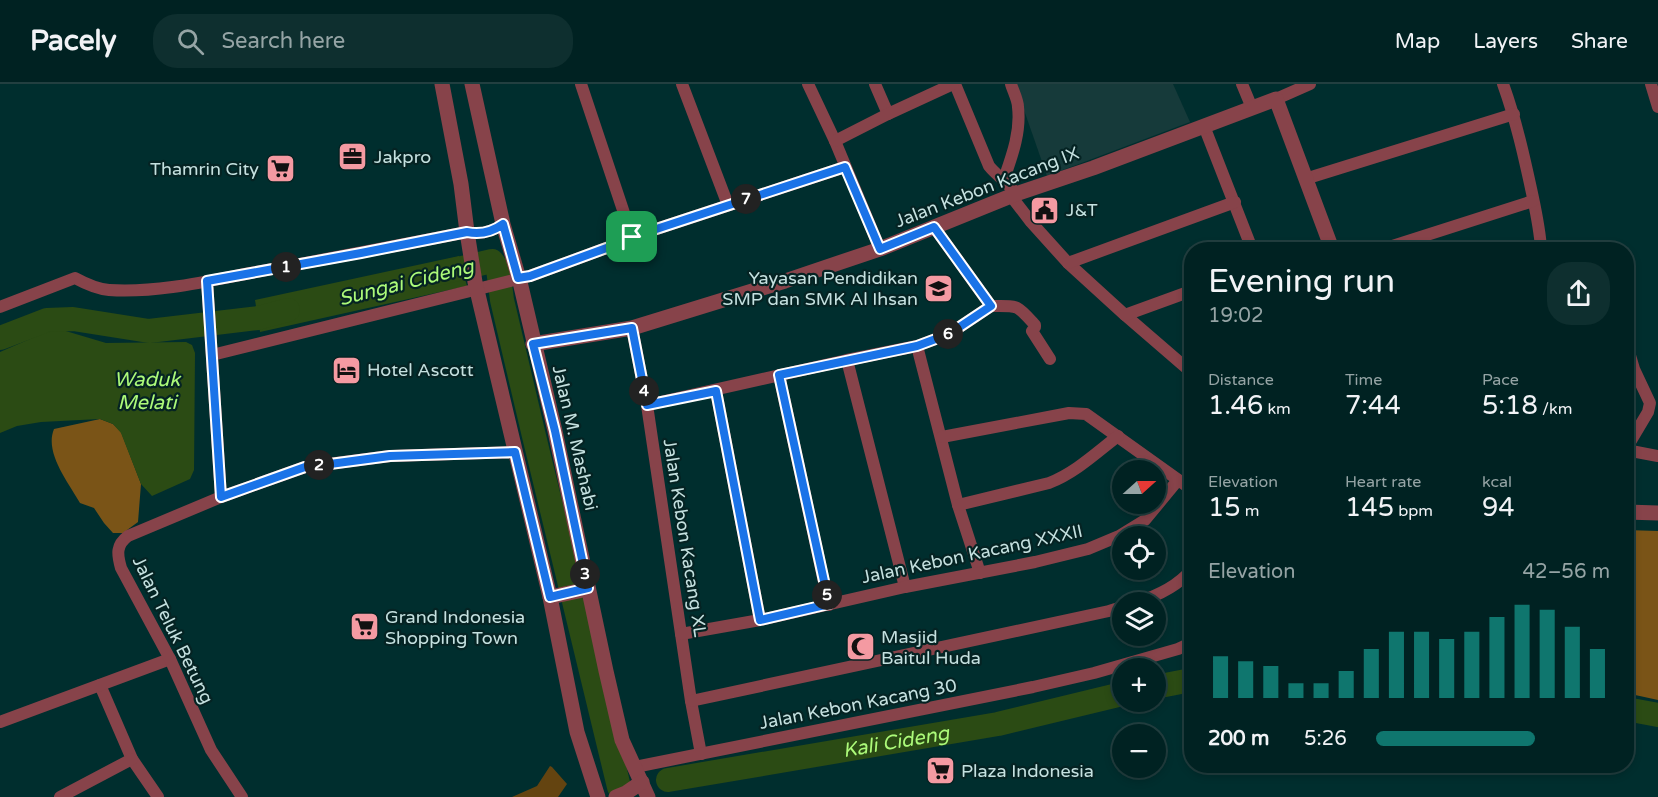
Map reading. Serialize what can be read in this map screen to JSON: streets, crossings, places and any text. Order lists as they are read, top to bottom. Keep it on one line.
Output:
{"streets":{"street":["Jalan Kebon Kacang IX","Jalan M. Mashabi","Jalan Kebon Kacang XL","Jalan Kebon Kacang XXXII","Jalan Teluk Betung","Jalan Kebon Kacang 30"]},"crossings":[["Jalan Kebon Kacang IX","Jalan M. Mashabi"],["Jalan Kebon Kacang IX","Jalan Kebon Kacang XL"],["Jalan M. Mashabi","Jalan Kebon Kacang 30"],["Jalan Kebon Kacang XL","Jalan Kebon Kacang XXXII"],["Jalan Kebon Kacang XL","Jalan Kebon Kacang 30"]],"water":["Sungai Cideng","Waduk Melati","Kali Cideng"],"places":{"office":["Jakpro"],"supermarket":["Thamrin City","Grand Indonesia Shopping Town","Plaza Indonesia"],"public building":["J&T"],"school or university":["Yayasan Pendidikan SMP dan SMK Al Ihsan"],"hotel":["Hotel Ascott"],"mosque":["Masjid Baitul Huda"]},"north":"right","page":{"header":"Pacely","search":"Search here","nav":["Map","Layers","Share"],"pins":["7","1","6","4","2","3","5"],"heading":["Evening run","19:02"],"stats":[["Distance","1.46 km"],["Time","7:44"],["Pace","5:18 /km"],["Elevation","15 m"],["Heart rate","145 bpm"],["kcal","94"]],"map_buttons":["+","−"],"chart":["Elevation","42–56 m"],"list":[{"name":"200 m","note":"5:26"}]}}
